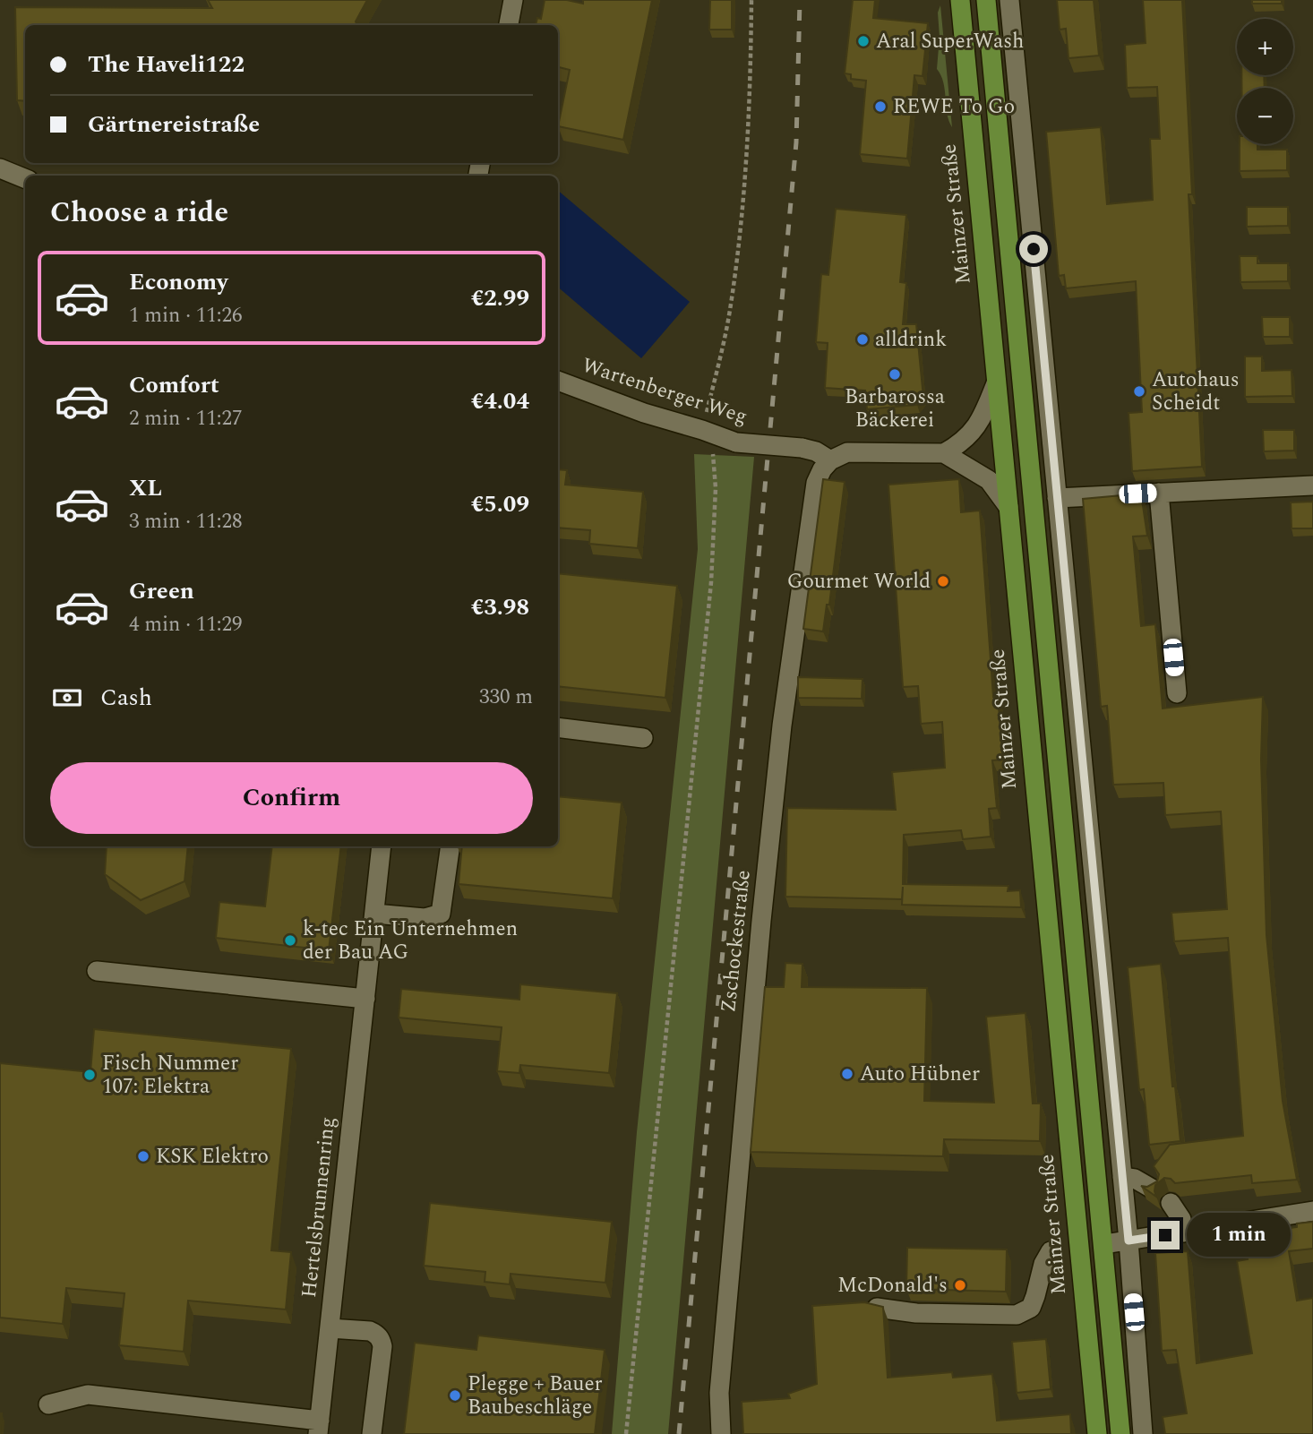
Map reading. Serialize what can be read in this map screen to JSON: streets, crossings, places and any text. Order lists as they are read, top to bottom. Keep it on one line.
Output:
{"streets":{"main road":["Mainzer Straße"],"street":["Wartenberger Weg","Zschockestraße","Hertelsbrunnenring"]},"crossings":[["Wartenberger Weg","Zschockestraße"]],"places":["Aral SuperWash","REWE To Go","alldrink","Barbarossa Bäckerei","Autohaus Scheidt","Gourmet World","k-tec Ein Unternehmen der Bau AG","Auto Hübner","Fisch Nummer 107: Elektra","KSK Elektro","McDonald's","Plegge + Bauer Baubeschläge"],"page":{"map_buttons":["+","−"],"banner":["The Haveli122","Gärtnereistraße"],"heading":"Choose a ride","list":[{"name":"Economy","note":"1 min · 11:26","value":"€2.99"},{"name":"Comfort","note":"2 min · 11:27","value":"€4.04"},{"name":"XL","note":"3 min · 11:28","value":"€5.09"},{"name":"Green","note":"4 min · 11:29","value":"€3.98"}],"pay":["Cash","330 m"],"buttons":"Confirm","bubble":"1 min"}}
